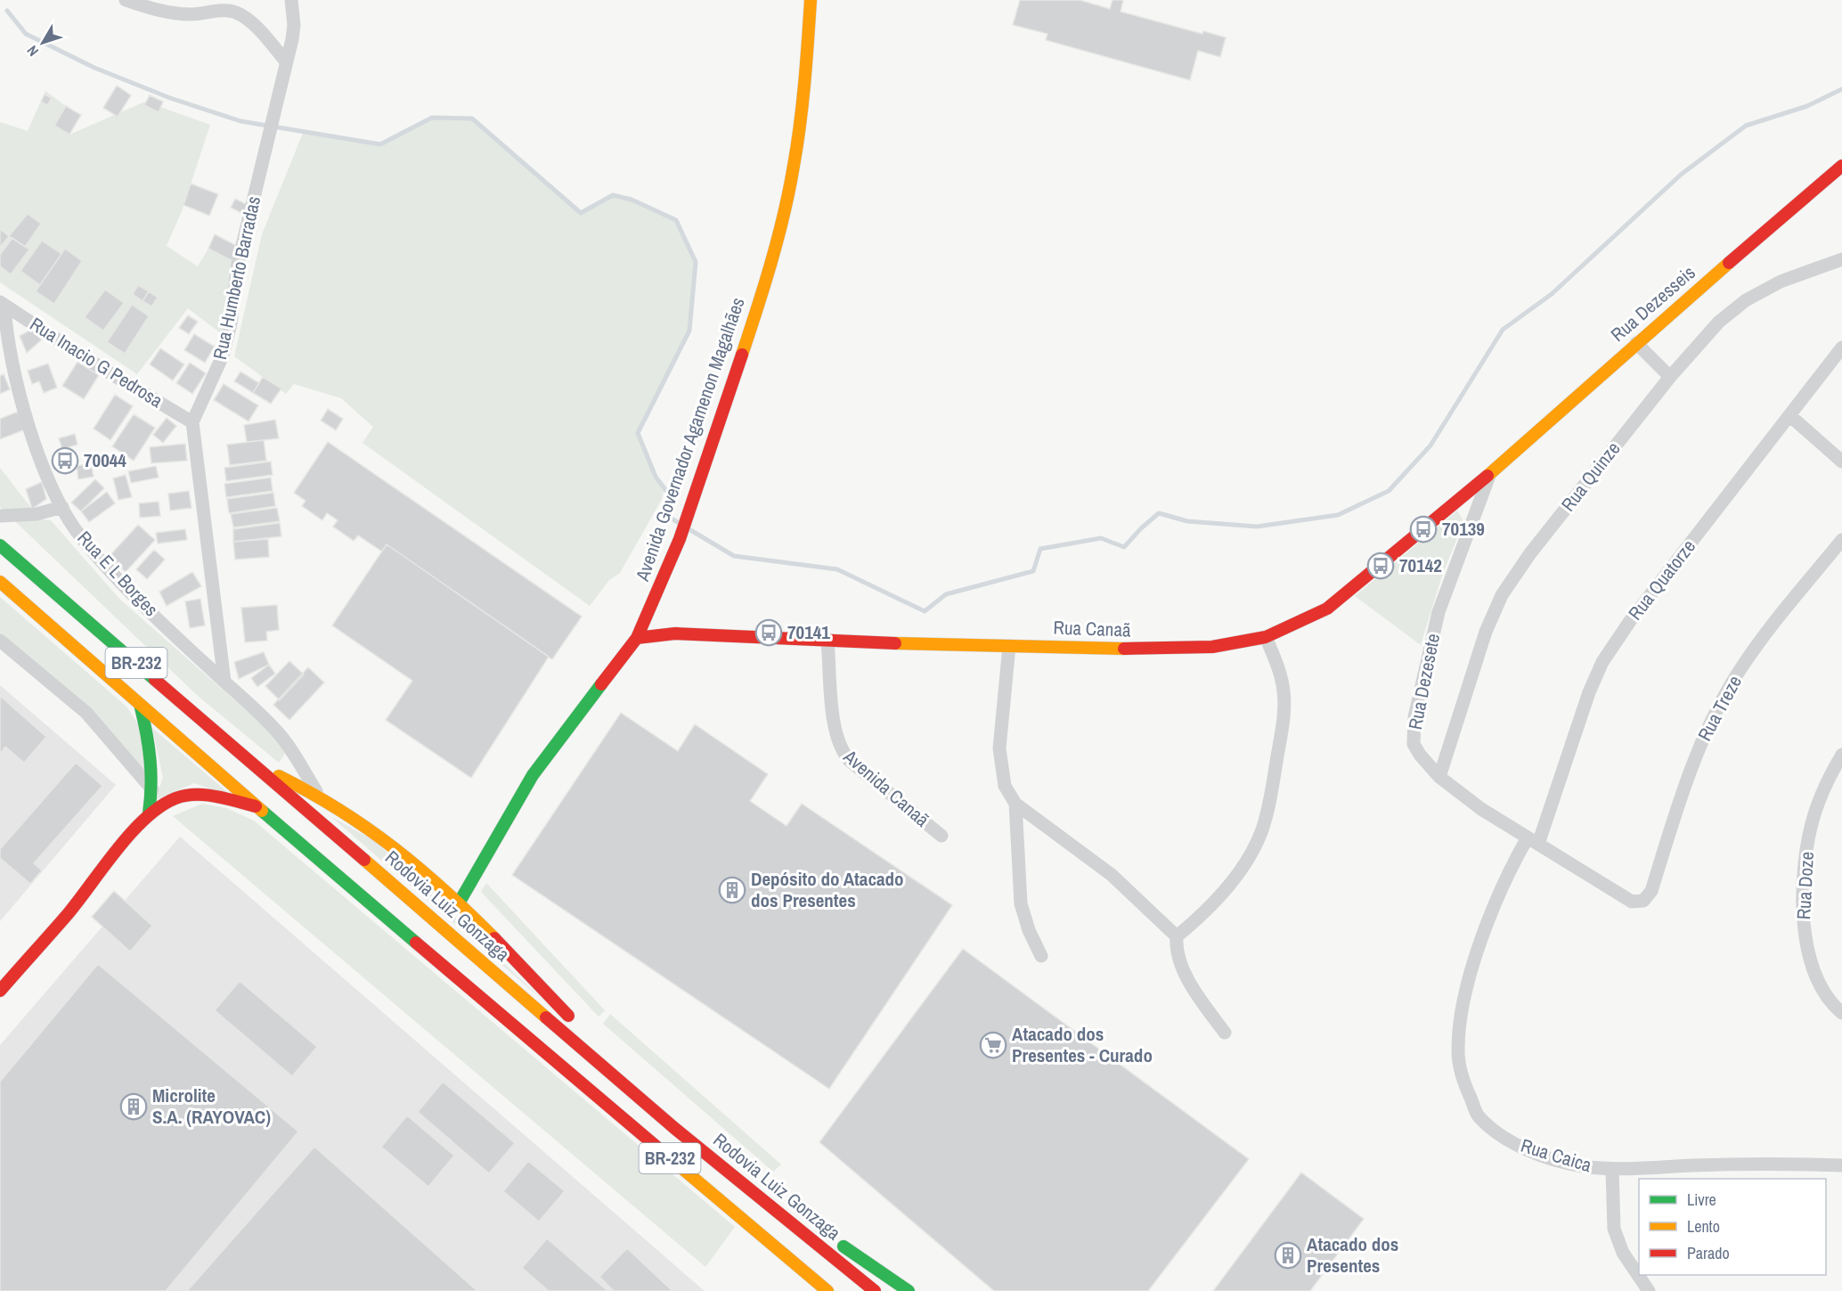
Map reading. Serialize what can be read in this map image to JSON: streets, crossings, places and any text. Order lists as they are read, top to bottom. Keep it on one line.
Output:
{"streets":{"main road":["Rua Dezesseis","Avenida Governador Agamenon Magalhães","Rua Canaã","BR-232","Rodovia Luiz Gonzaga"],"street":["Rua Humberto Barradas","Rua Inacio G Pedrosa","Rua Quinze","Rua E L Borges","Rua Quatorze","Rua Dezesete","Rua Treze","Avenida Canaã","Rua Doze","Rua Caica"]},"crossings":[["Rua Humberto Barradas","Rua Inacio G Pedrosa"],["Rua Dezesseis","Rua Canaã"],["Rua Dezesseis","Rua Dezesete"],["Rua Inacio G Pedrosa","Rua E L Borges"],["Avenida Governador Agamenon Magalhães","Rua Canaã"],["Rua Quinze","Rua Dezesete"],["Rua Quatorze","Rua Dezesete"],["Rua Quatorze","Rua Caica"],["Rua Canaã","Rua Dezesete"],["Rua Canaã","Avenida Canaã"],["Rua Dezesete","Rua Treze"],["Rua Dezesete","Rua Caica"]],"places":{"bus stop":["70044","70139","70142","70141"],"building":["Depósito do Atacado dos Presentes","Microlite S.A. (RAYOVAC)","Atacado dos Presentes"],"supermarket":["Atacado dos Presentes - Curado"]},"legend":["Livre","Lento","Parado"],"north":"bottom left"}
